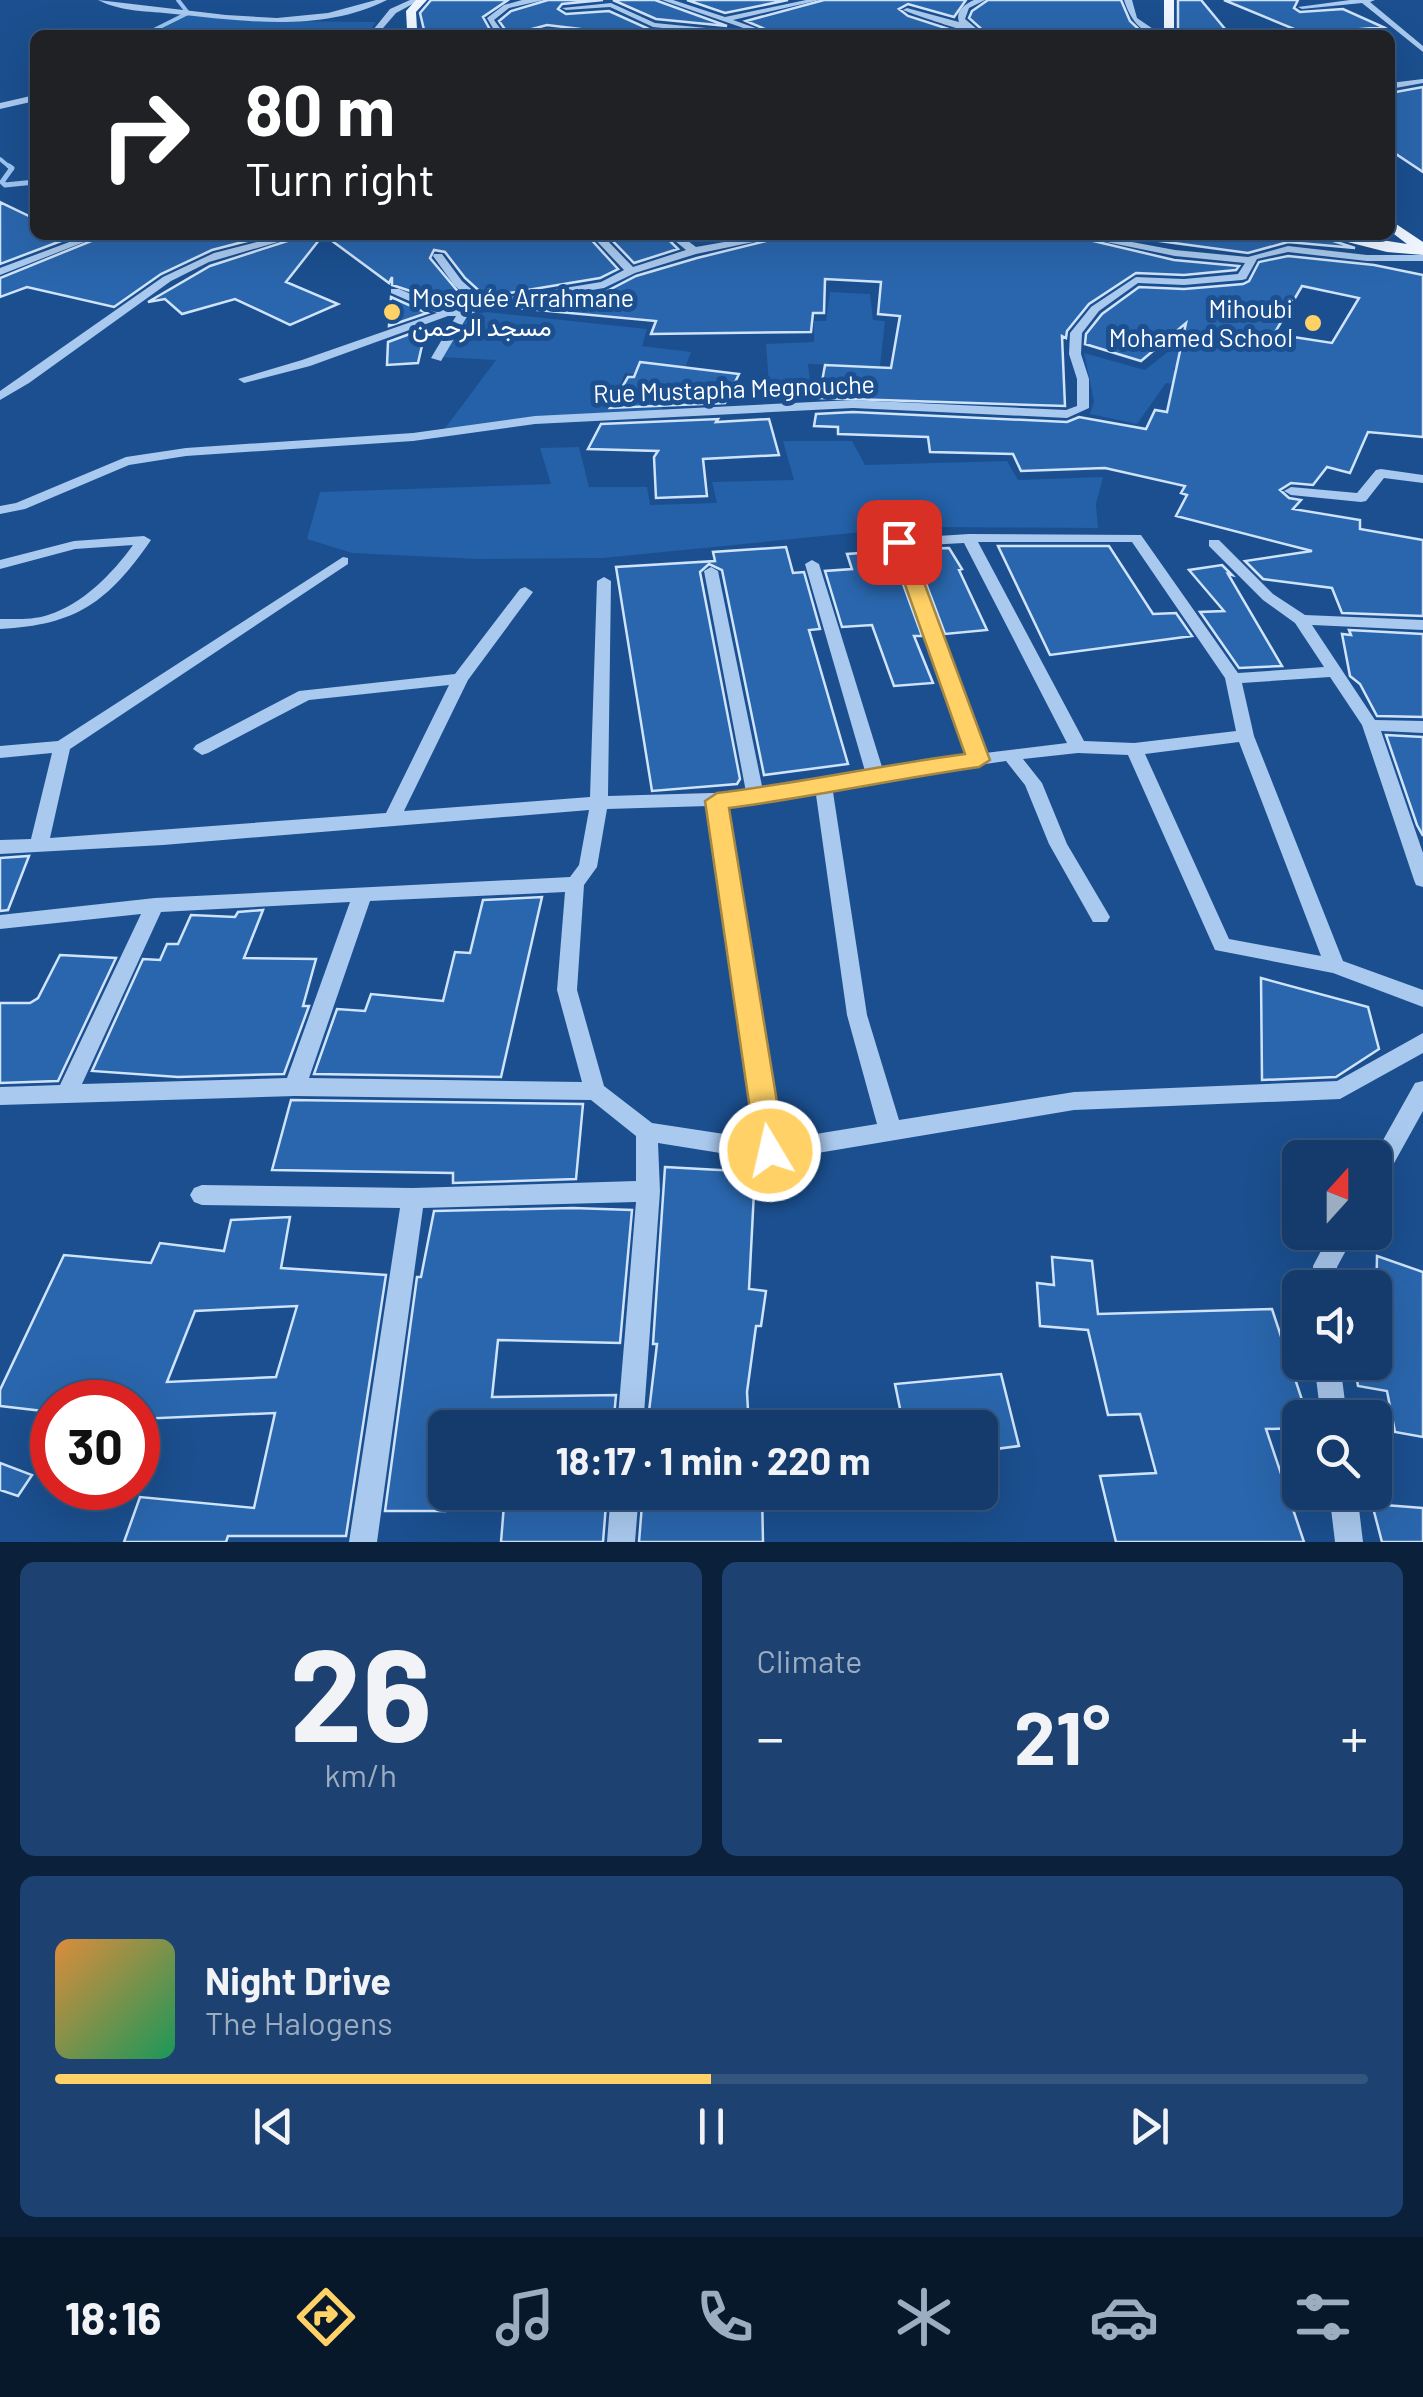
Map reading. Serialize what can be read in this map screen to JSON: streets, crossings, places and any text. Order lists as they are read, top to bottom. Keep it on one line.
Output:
{"streets":{"street":["Rue Mustapha Megnouche"]},"places":["Mosquée Arrahmane مسجد الرحمن","Mihoubi Mohamed School"],"north":"top","page":{"turn":["80 m","Turn right"],"limit":"30","trip":"18:17 · 1 min · 220 m","tile":[["26","km/h"],"Climate"],"heat":["−","21°","+"],"song":["Night Drive","The Halogens"],"tabs":"18:16"}}
